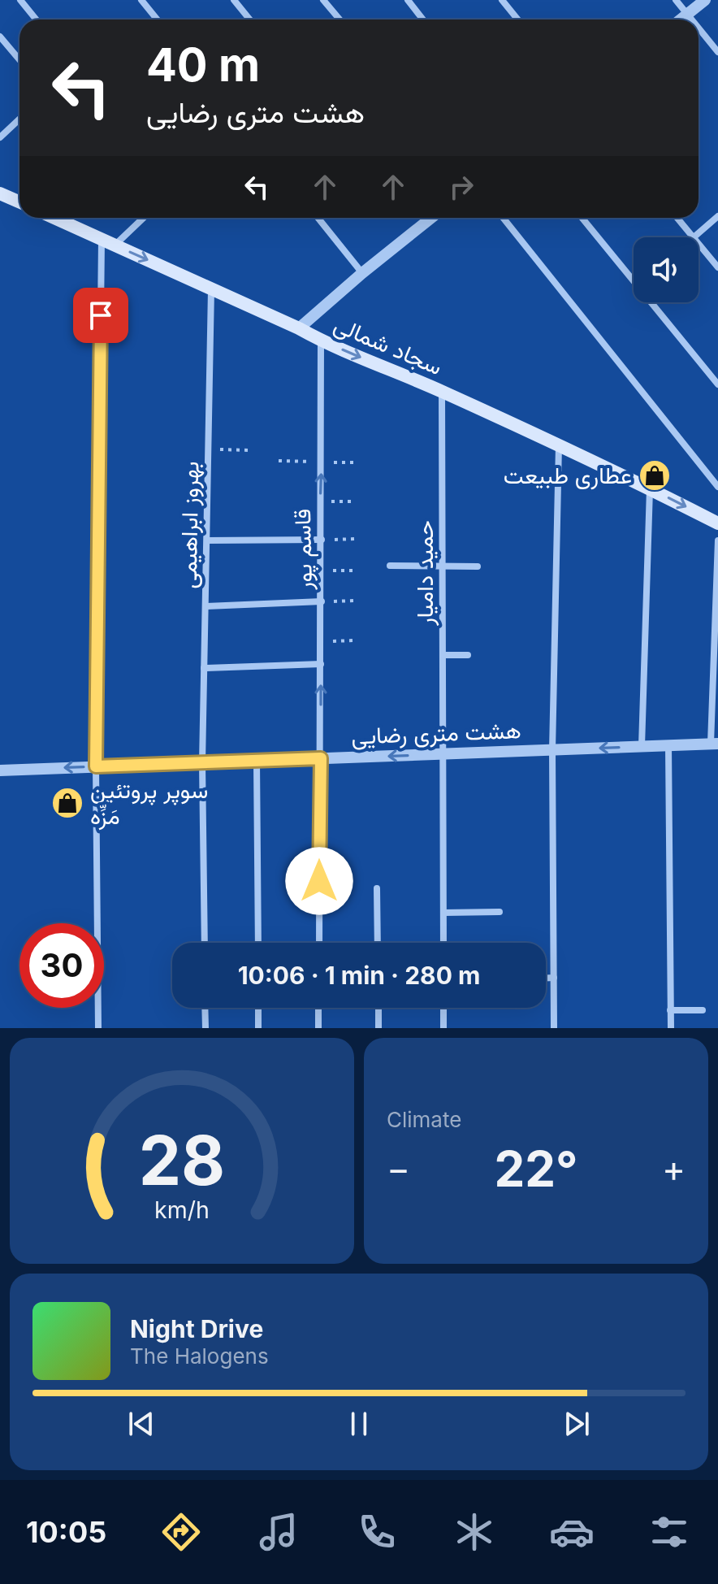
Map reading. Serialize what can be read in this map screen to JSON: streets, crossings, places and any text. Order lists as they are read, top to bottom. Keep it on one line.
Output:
{"streets":{"main road":["سجاد شمالی"],"street":["بهروز ابراهیمی","قاسم پور","حمید دامیار","هشت متری رضایی"]},"crossings":[["سجاد شمالی","بهروز ابراهیمی"],["سجاد شمالی","قاسم پور"],["سجاد شمالی","حمید دامیار"],["بهروز ابراهیمی","هشت متری رضایی"],["قاسم پور","هشت متری رضایی"],["حمید دامیار","هشت متری رضایی"]],"one_way":["سجاد شمالی","هشت متری رضایی"],"places":{"shop":["عطاری طبیعت","سوپر پروتئین مَزِّه"]},"page":{"turn":["40 m","هشت متری رضایی"],"limit":"30","trip":"10:06 · 1 min · 280 m","tile":"Climate","heat":["−","22°","+"],"song":["Night Drive","The Halogens"],"tabs":"10:05","gauge":["28","km/h"]}}
